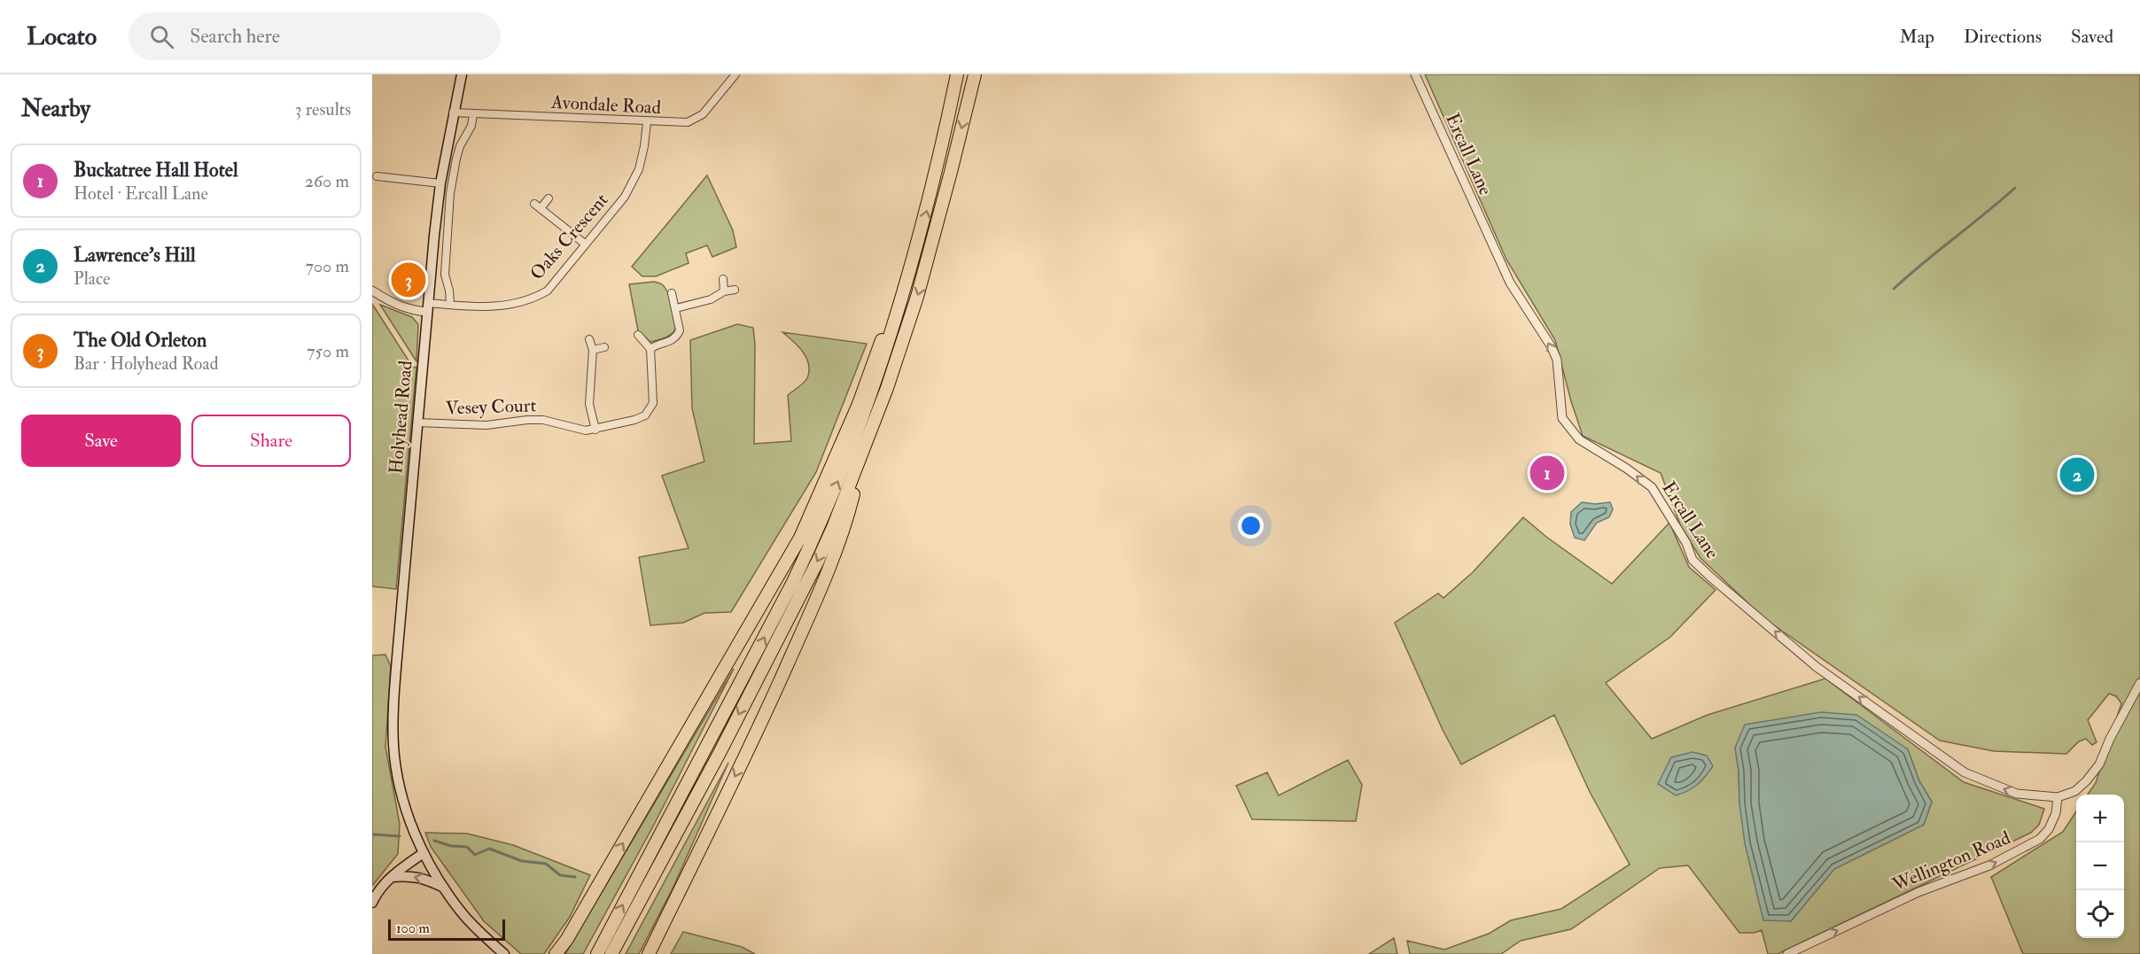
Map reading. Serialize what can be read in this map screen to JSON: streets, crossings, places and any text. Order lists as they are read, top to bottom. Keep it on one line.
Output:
{"streets":{"main road":["Holyhead Road"],"street":["Avondale Road","Ercall Lane","Oaks Crescent","Vesey Court","Wellington Road"]},"crossings":[["Avondale Road","Oaks Crescent"],["Avondale Road","Holyhead Road"],["Ercall Lane","Wellington Road"],["Oaks Crescent","Holyhead Road"],["Vesey Court","Holyhead Road"]],"one_way":["Ercall Lane","Wellington Road"],"scale_bar":"100 m","page":{"header":"Locato","search":"Search here","nav":["Map","Directions","Saved"],"heading":["Nearby","3 results"],"list":[{"mark":"1","name":"Buckatree Hall Hotel","note":"Hotel · Ercall Lane","value":"260 m"},{"mark":"2","name":"Lawrence's Hill","note":"Place","value":"700 m"},{"mark":"3","name":"The Old Orleton","note":"Bar · Holyhead Road","value":"750 m"}],"pins":["3","1","2"],"buttons":["Save","Share"],"map_buttons":["+","−"],"scale":"100 m"}}
